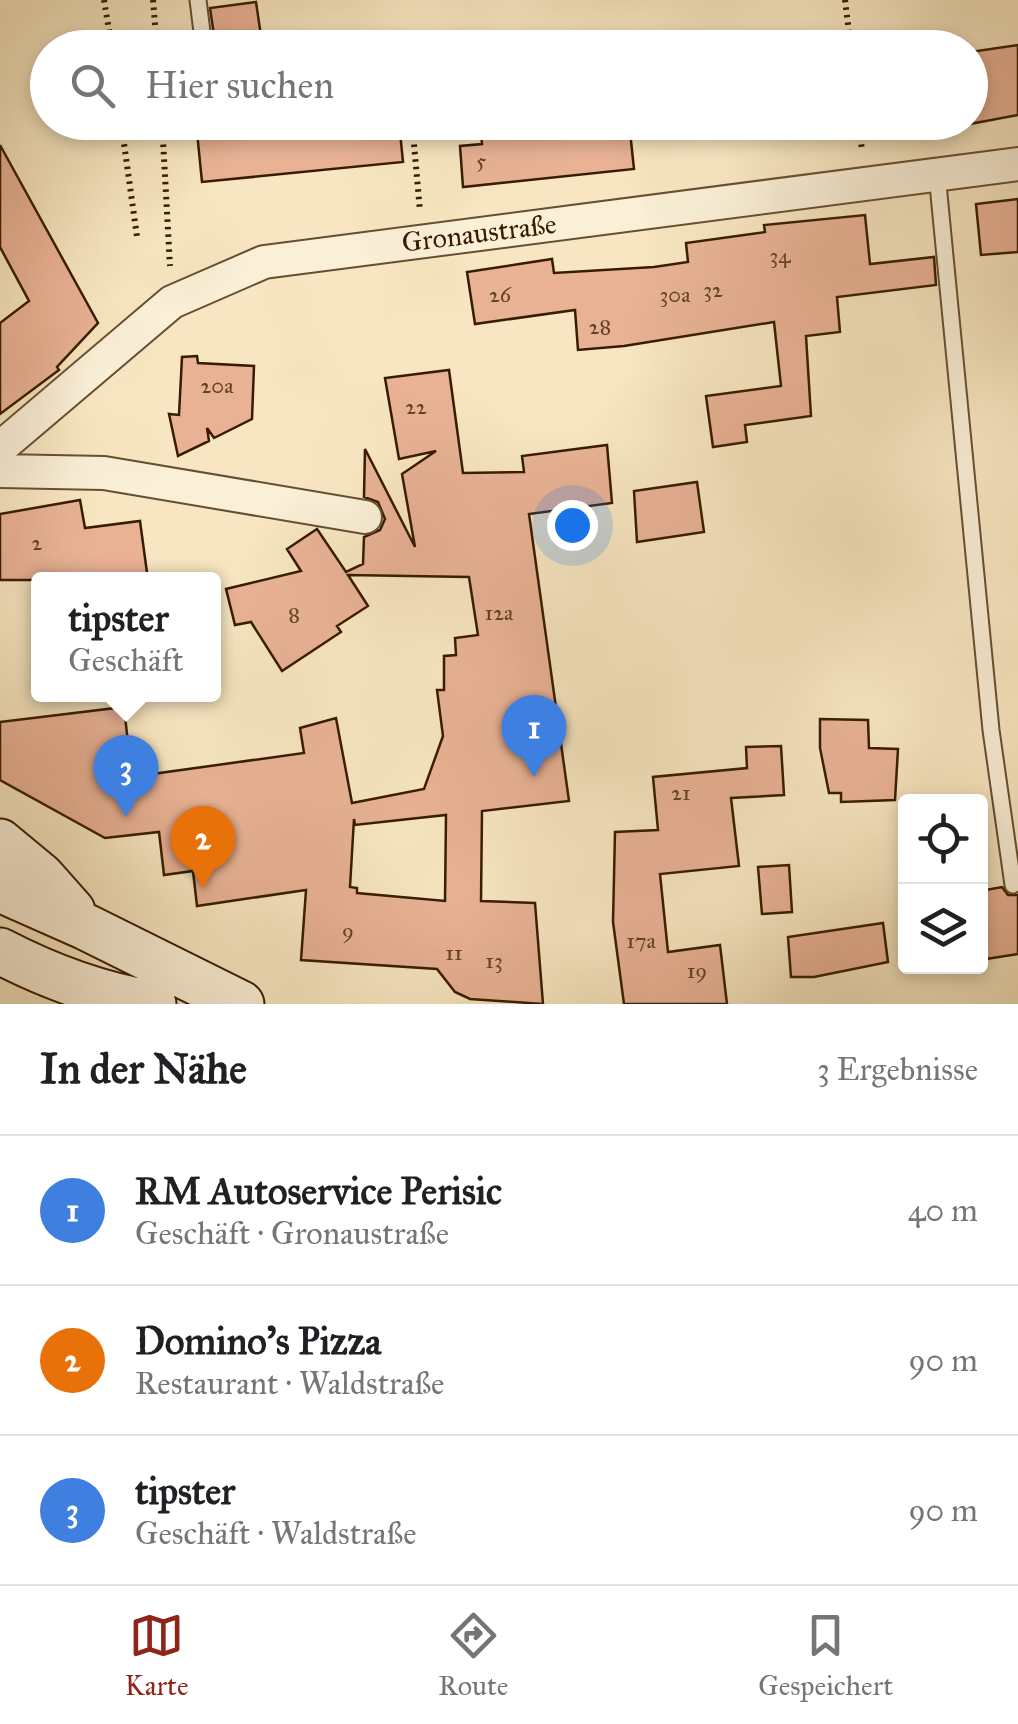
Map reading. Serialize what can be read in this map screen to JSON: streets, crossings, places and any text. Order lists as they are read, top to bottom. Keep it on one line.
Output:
{"streets":{"street":["Gronaustraße"]},"house_numbers":["5","34","32","26","30a","28","20a","22","2","12a","8","21","9","17a","11","13","19"],"page":{"search":"Hier suchen","popup":["tipster","Geschäft"],"pins":["1","3","2"],"heading":["In der Nähe","3 Ergebnisse"],"list":[{"mark":"1","name":"RM Autoservice Perisic","note":"Geschäft · Gronaustraße","value":"40 m"},{"mark":"2","name":"Domino's Pizza","note":"Restaurant · Waldstraße","value":"90 m"},{"mark":"3","name":"tipster","note":"Geschäft · Waldstraße","value":"90 m"}],"nav":["Karte","Route","Gespeichert"]}}
